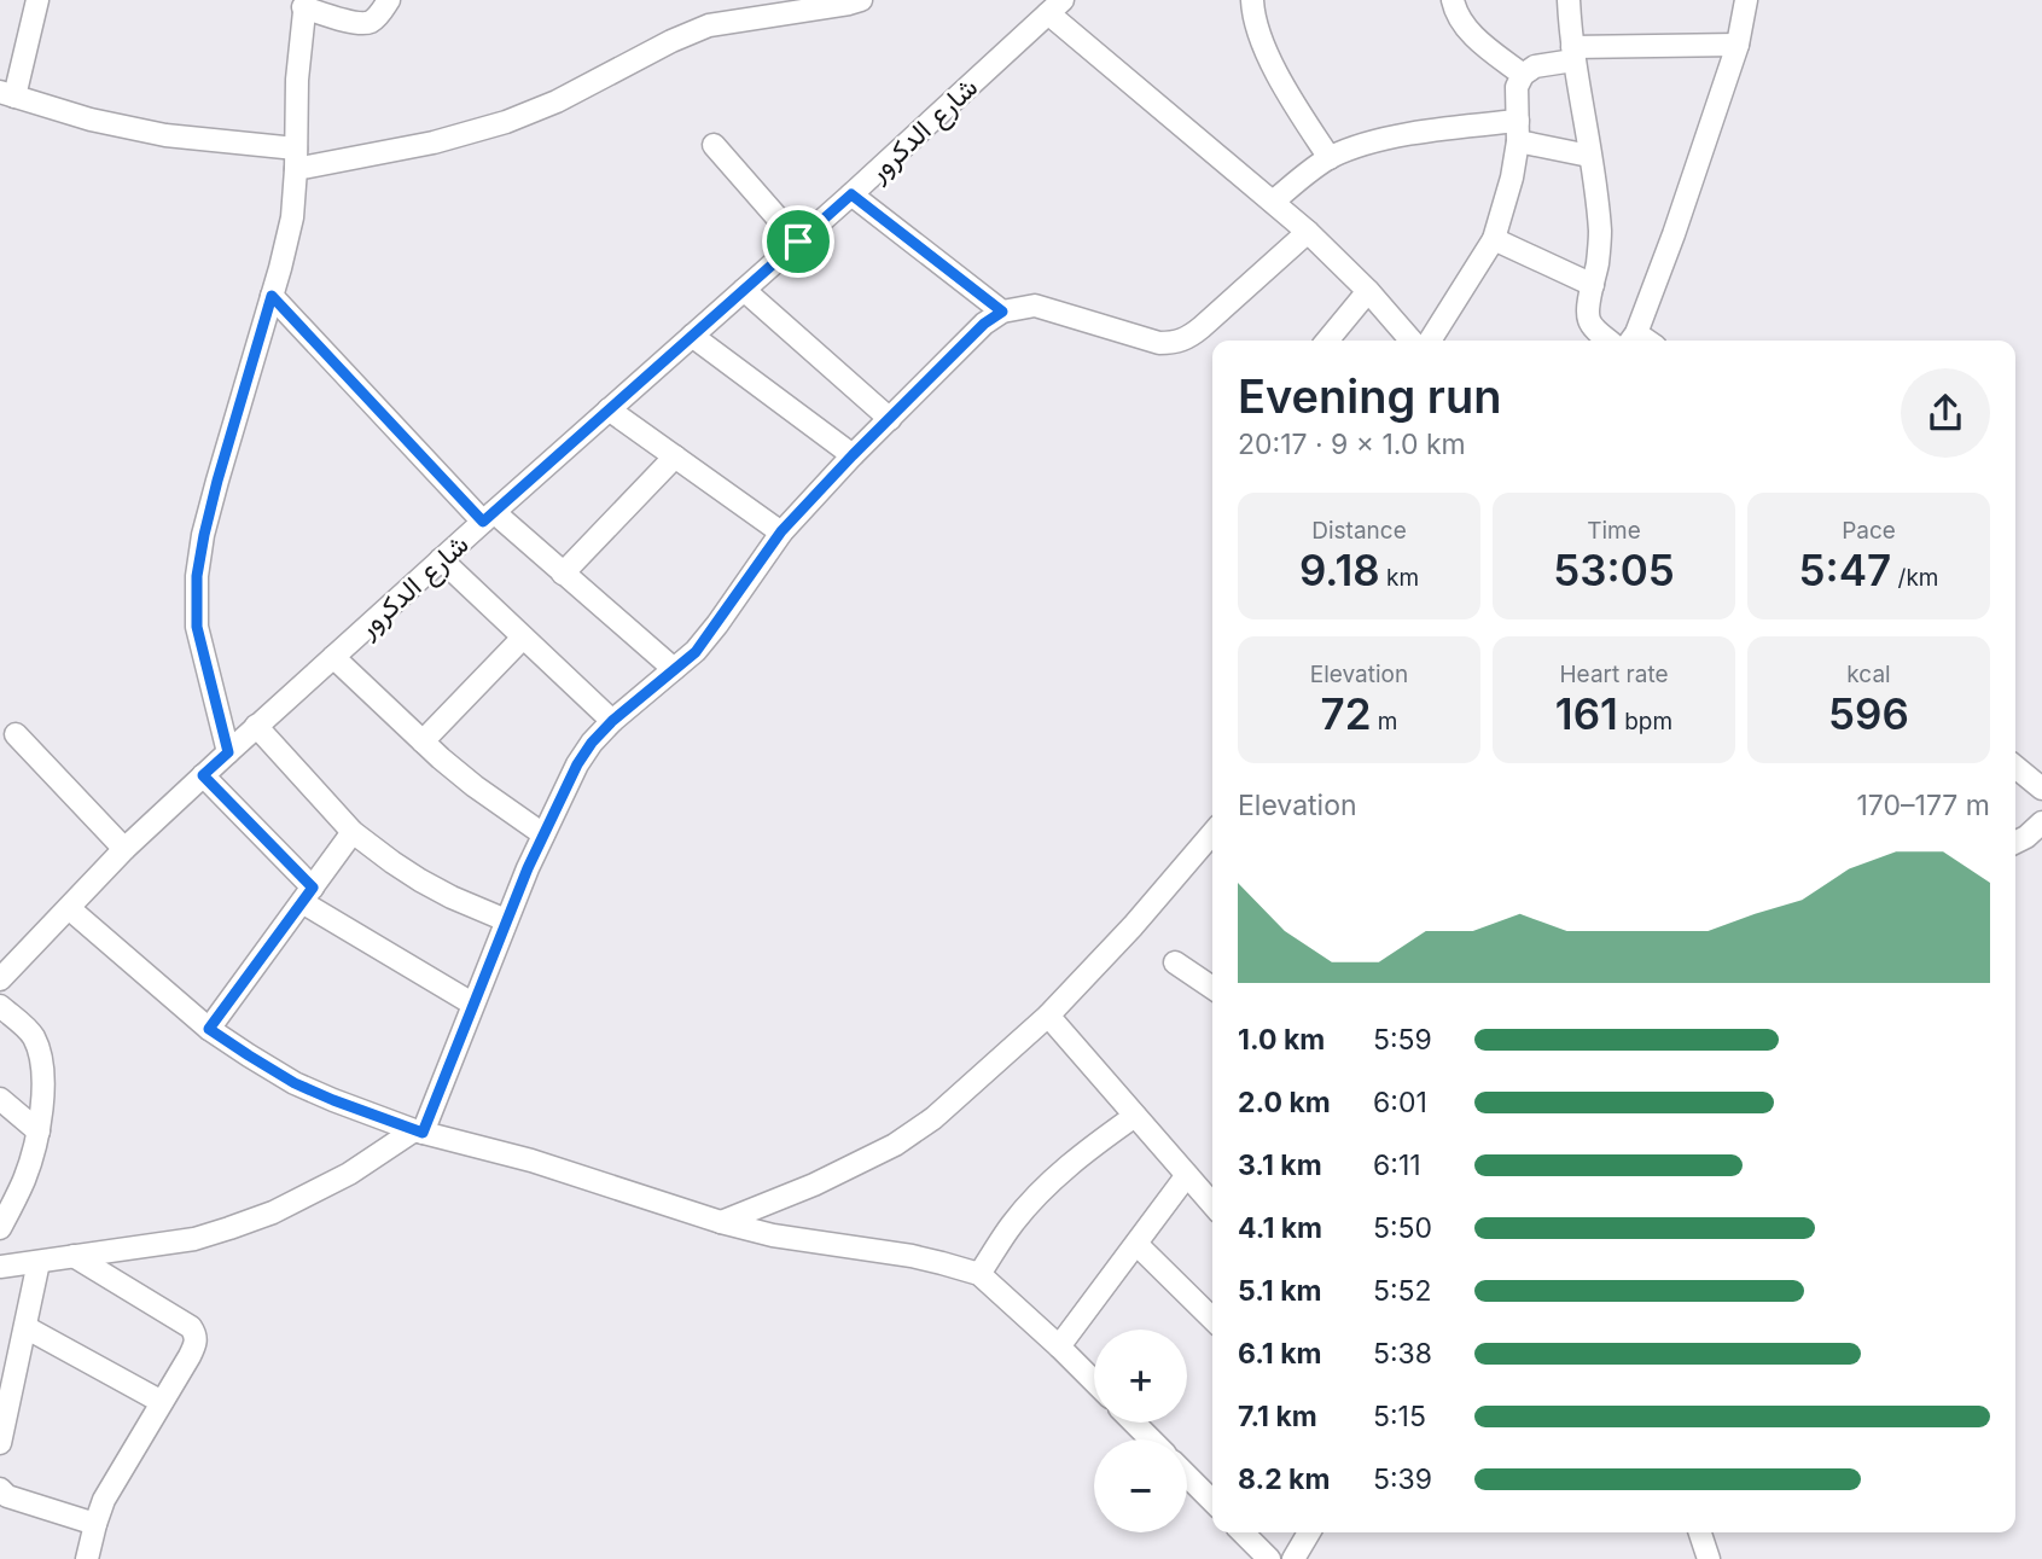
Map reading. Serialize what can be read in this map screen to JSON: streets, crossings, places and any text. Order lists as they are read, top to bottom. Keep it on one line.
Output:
{"streets":{"street":["شارع الدكرور"]},"page":{"heading":["Evening run","20:17 · 9 × 1.0 km"],"stats":[["Distance","9.18 km"],["Time","53:05"],["Pace","5:47 /km"],["Elevation","72 m"],["Heart rate","161 bpm"],["kcal","596"]],"chart":["Elevation","170–177 m"],"list":[{"name":"1.0 km","note":"5:59"},{"name":"2.0 km","note":"6:01"},{"name":"3.1 km","note":"6:11"},{"name":"4.1 km","note":"5:50"},{"name":"5.1 km","note":"5:52"},{"name":"6.1 km","note":"5:38"},{"name":"7.1 km","note":"5:15"},{"name":"8.2 km","note":"5:39"}],"map_buttons":["+","−"]}}
